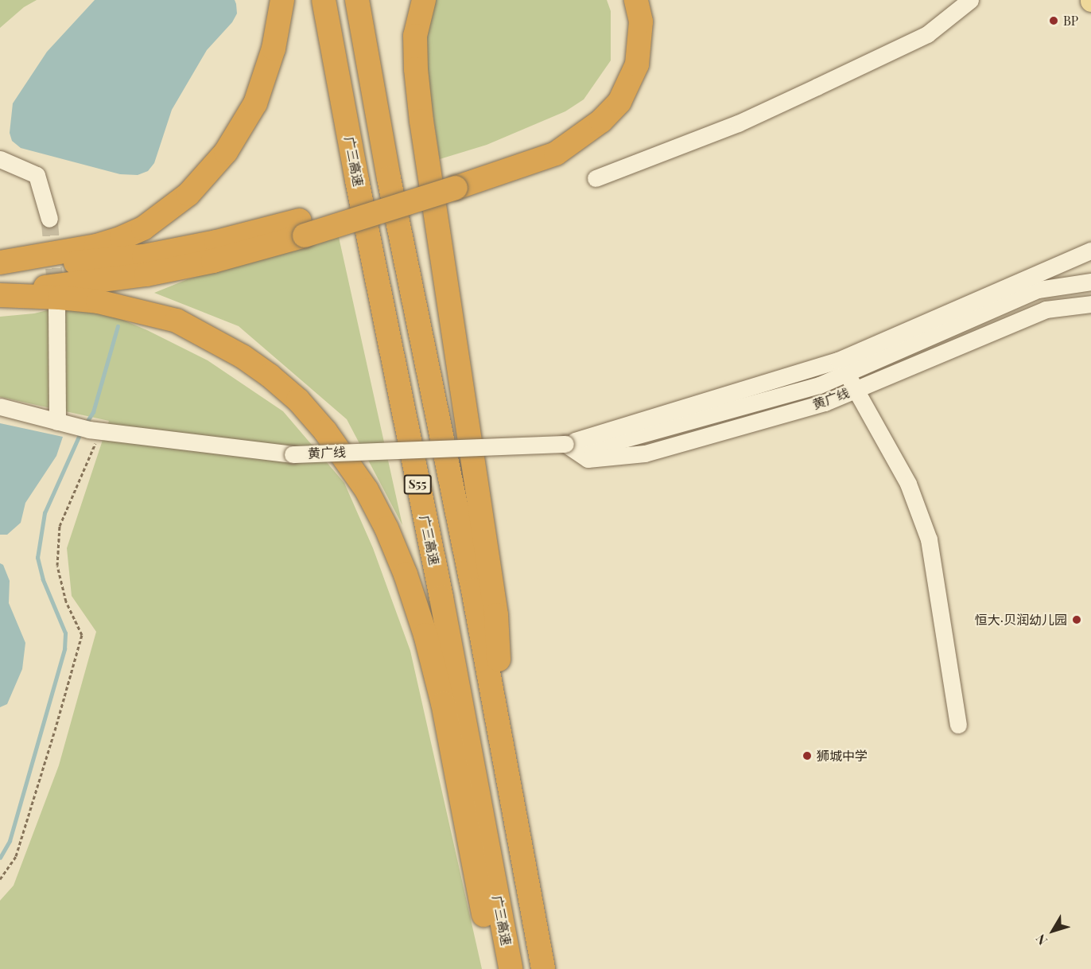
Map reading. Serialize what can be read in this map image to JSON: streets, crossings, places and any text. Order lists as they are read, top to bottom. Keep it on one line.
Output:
{"streets":{"highway":["广三高速","S55"],"street":["黄广线"]},"places":["BP","恒大·贝润幼儿园","狮城中学"],"north":"bottom left"}
